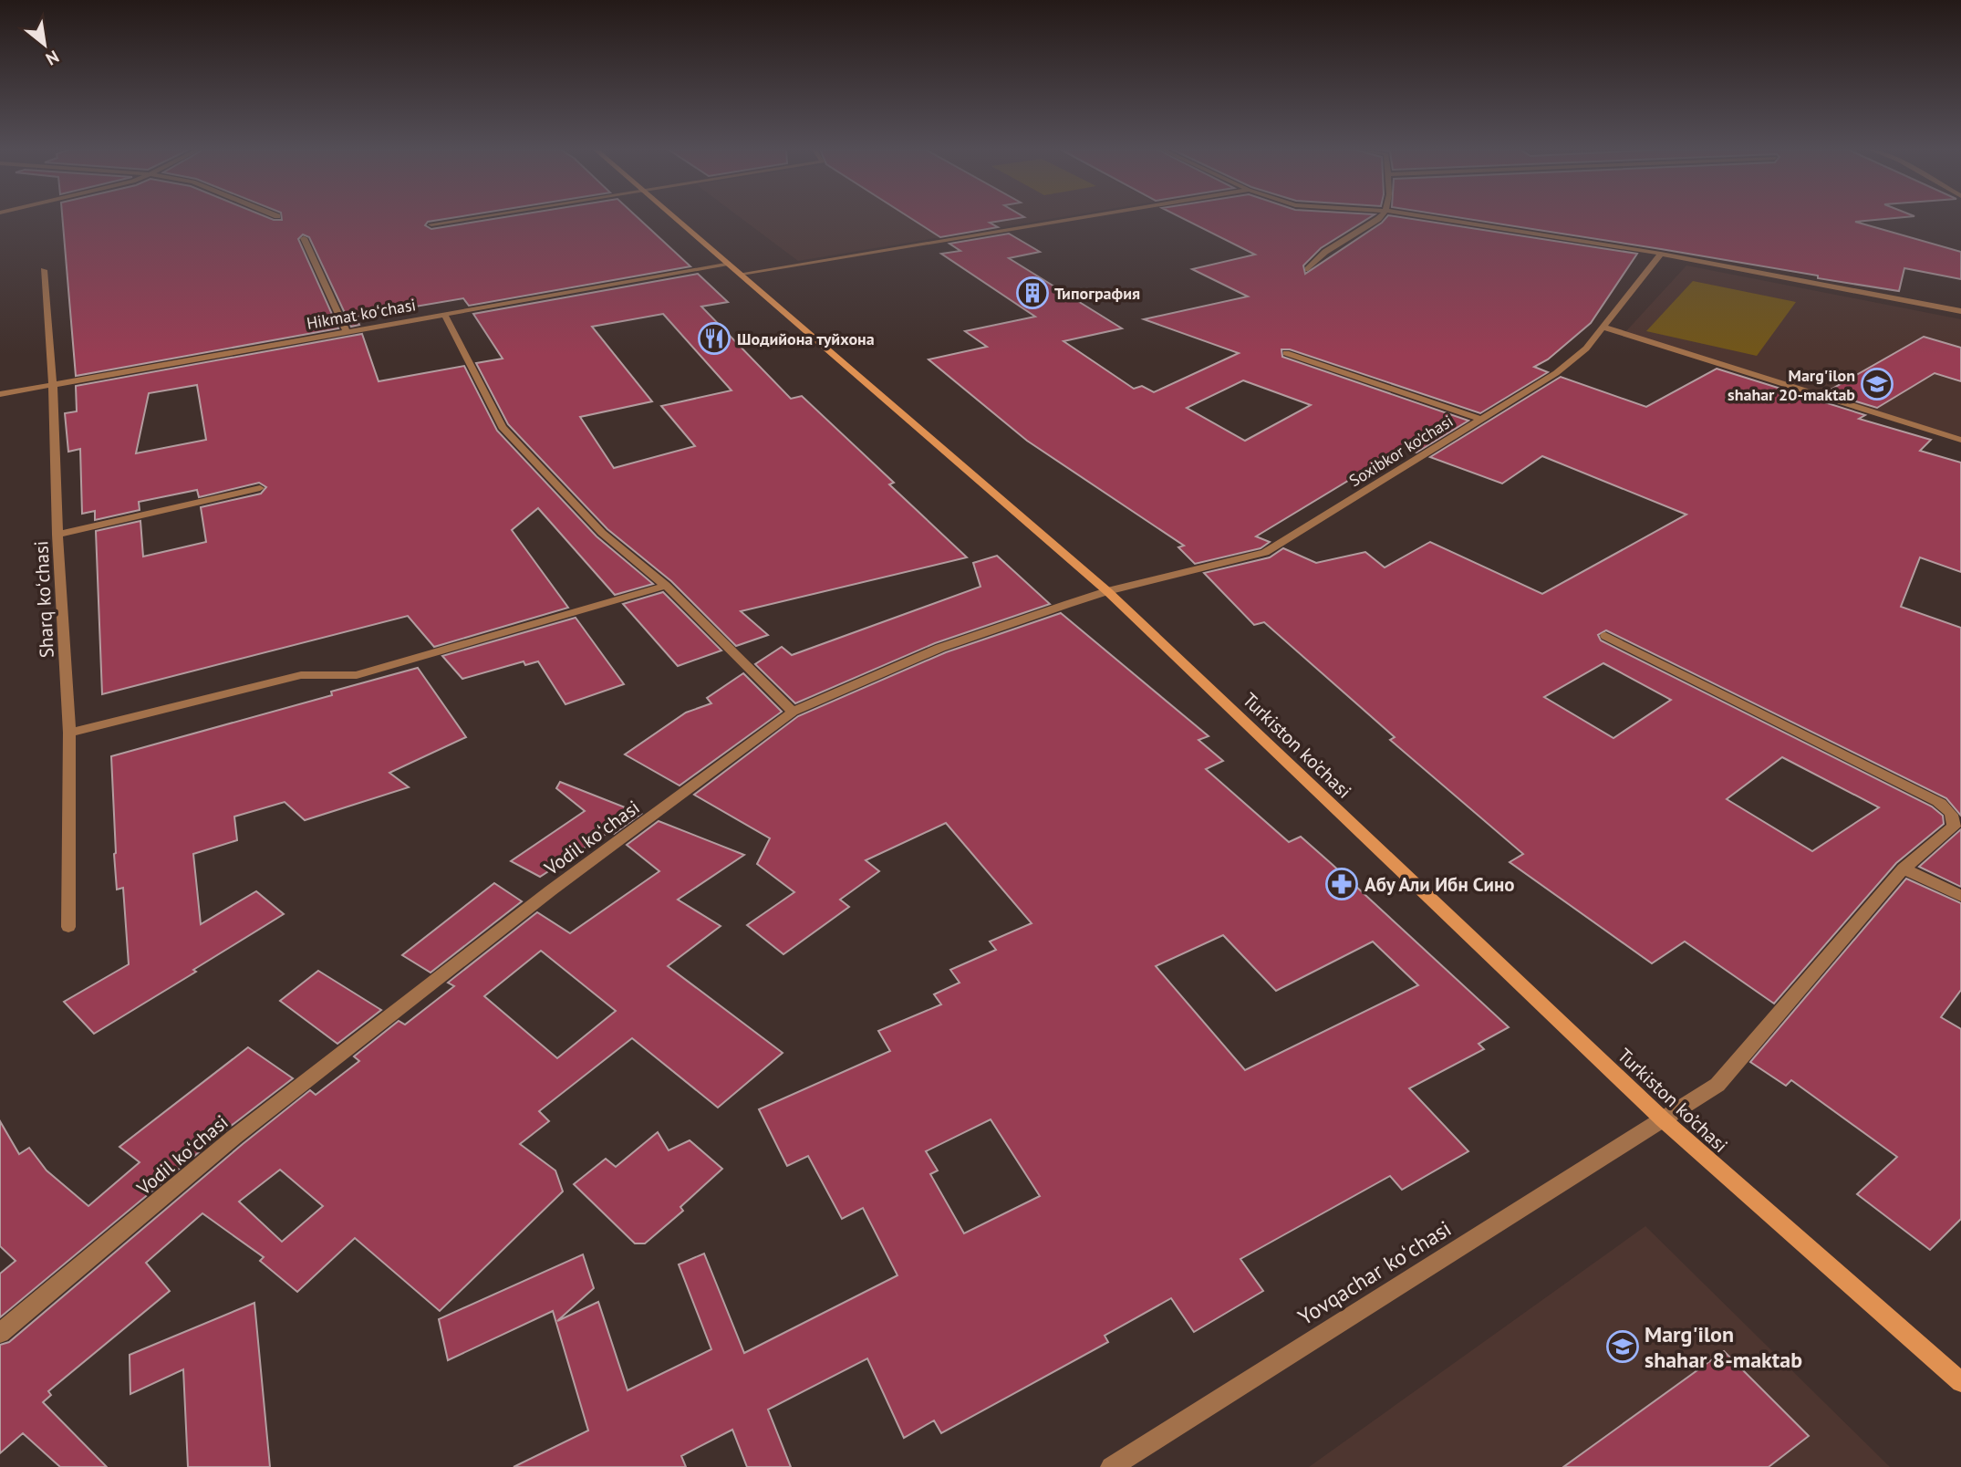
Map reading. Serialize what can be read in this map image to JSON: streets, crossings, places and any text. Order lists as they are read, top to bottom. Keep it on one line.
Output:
{"streets":{"main road":["Turkiston ko’chasi"],"street":["Hikmat koʻchasi","Soxibkor ko'chasi","Sharq koʻchasi","Vodil koʻchasi","Yovqachar koʻchasi"]},"crossings":[["Hikmat koʻchasi","Sharq koʻchasi"],["Hikmat koʻchasi","Turkiston ko’chasi"],["Soxibkor ko'chasi","Turkiston ko’chasi"],["Soxibkor ko'chasi","Vodil koʻchasi"],["Turkiston ko’chasi","Yovqachar koʻchasi"]],"places":{"building":["Типография"],"restaurant":["Шодийона туйхона"],"school or university":["Marg'ilon shahar 20-maktab","Marg'ilon shahar 8-maktab"],"pharmacy":["Абу Али Ибн Сино"]},"north":"bottom right"}
